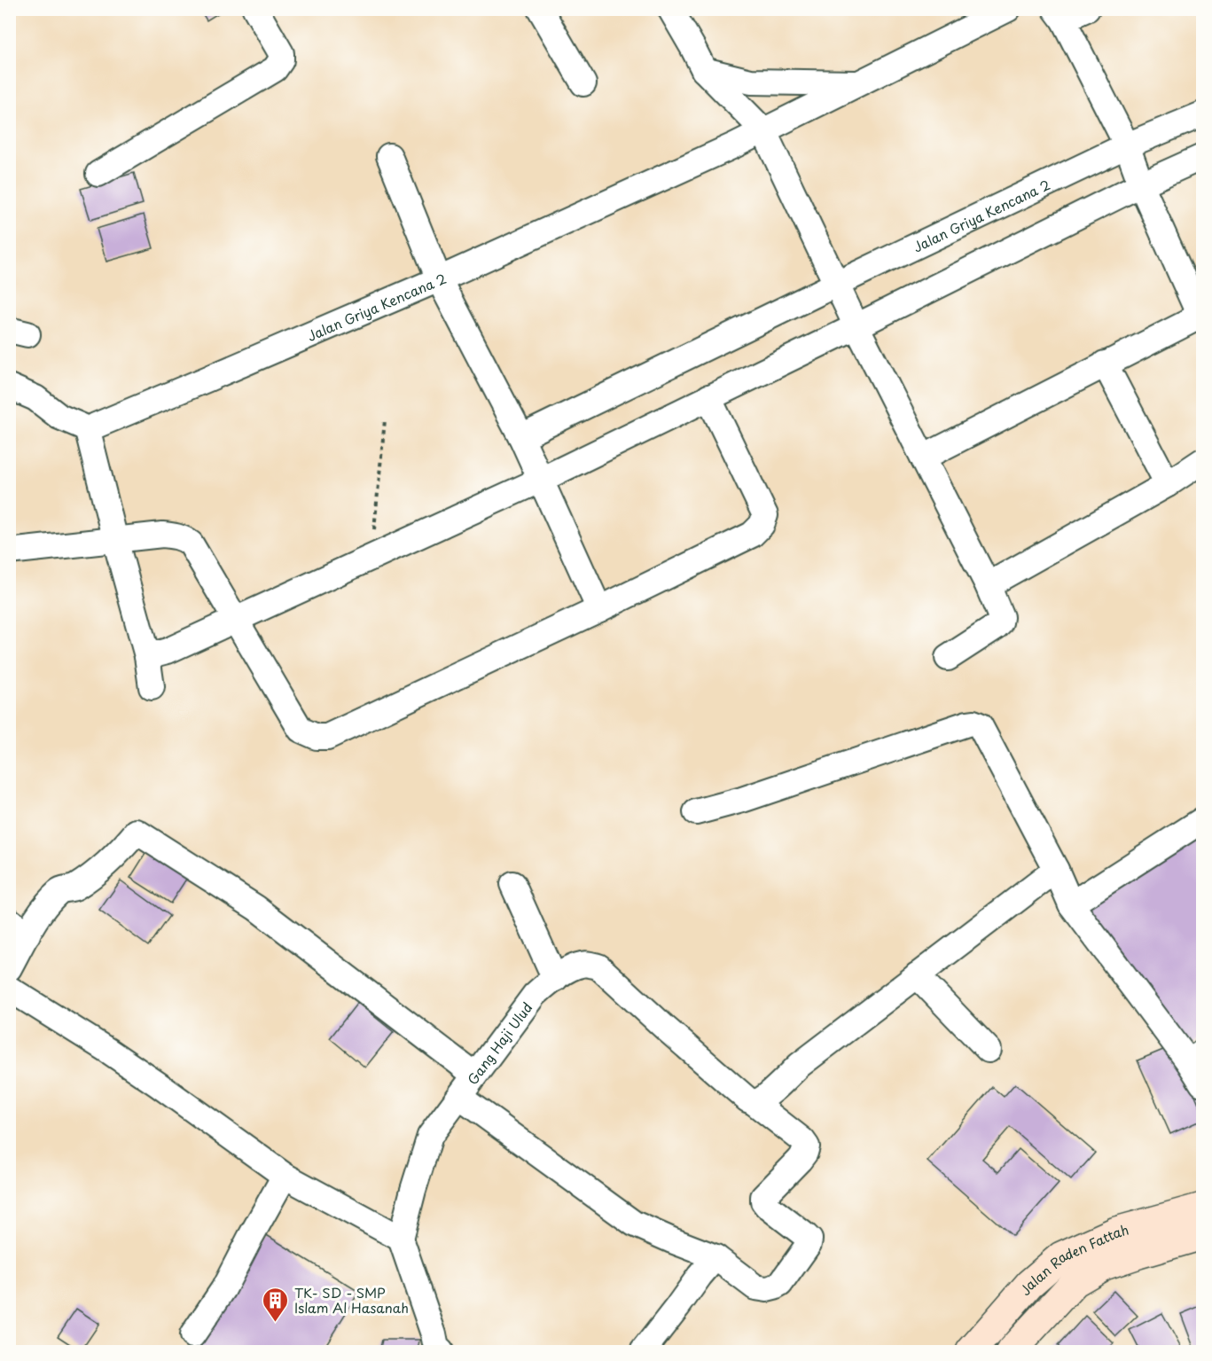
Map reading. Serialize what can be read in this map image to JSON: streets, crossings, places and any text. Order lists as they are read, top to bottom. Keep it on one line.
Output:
{"streets":{"main road":["Jalan Raden Fattah"],"street":["Jalan Griya Kencana 2","Gang Haji Ulud"]},"places":{"building":["TK- SD - SMP Islam Al Hasanah"]}}
